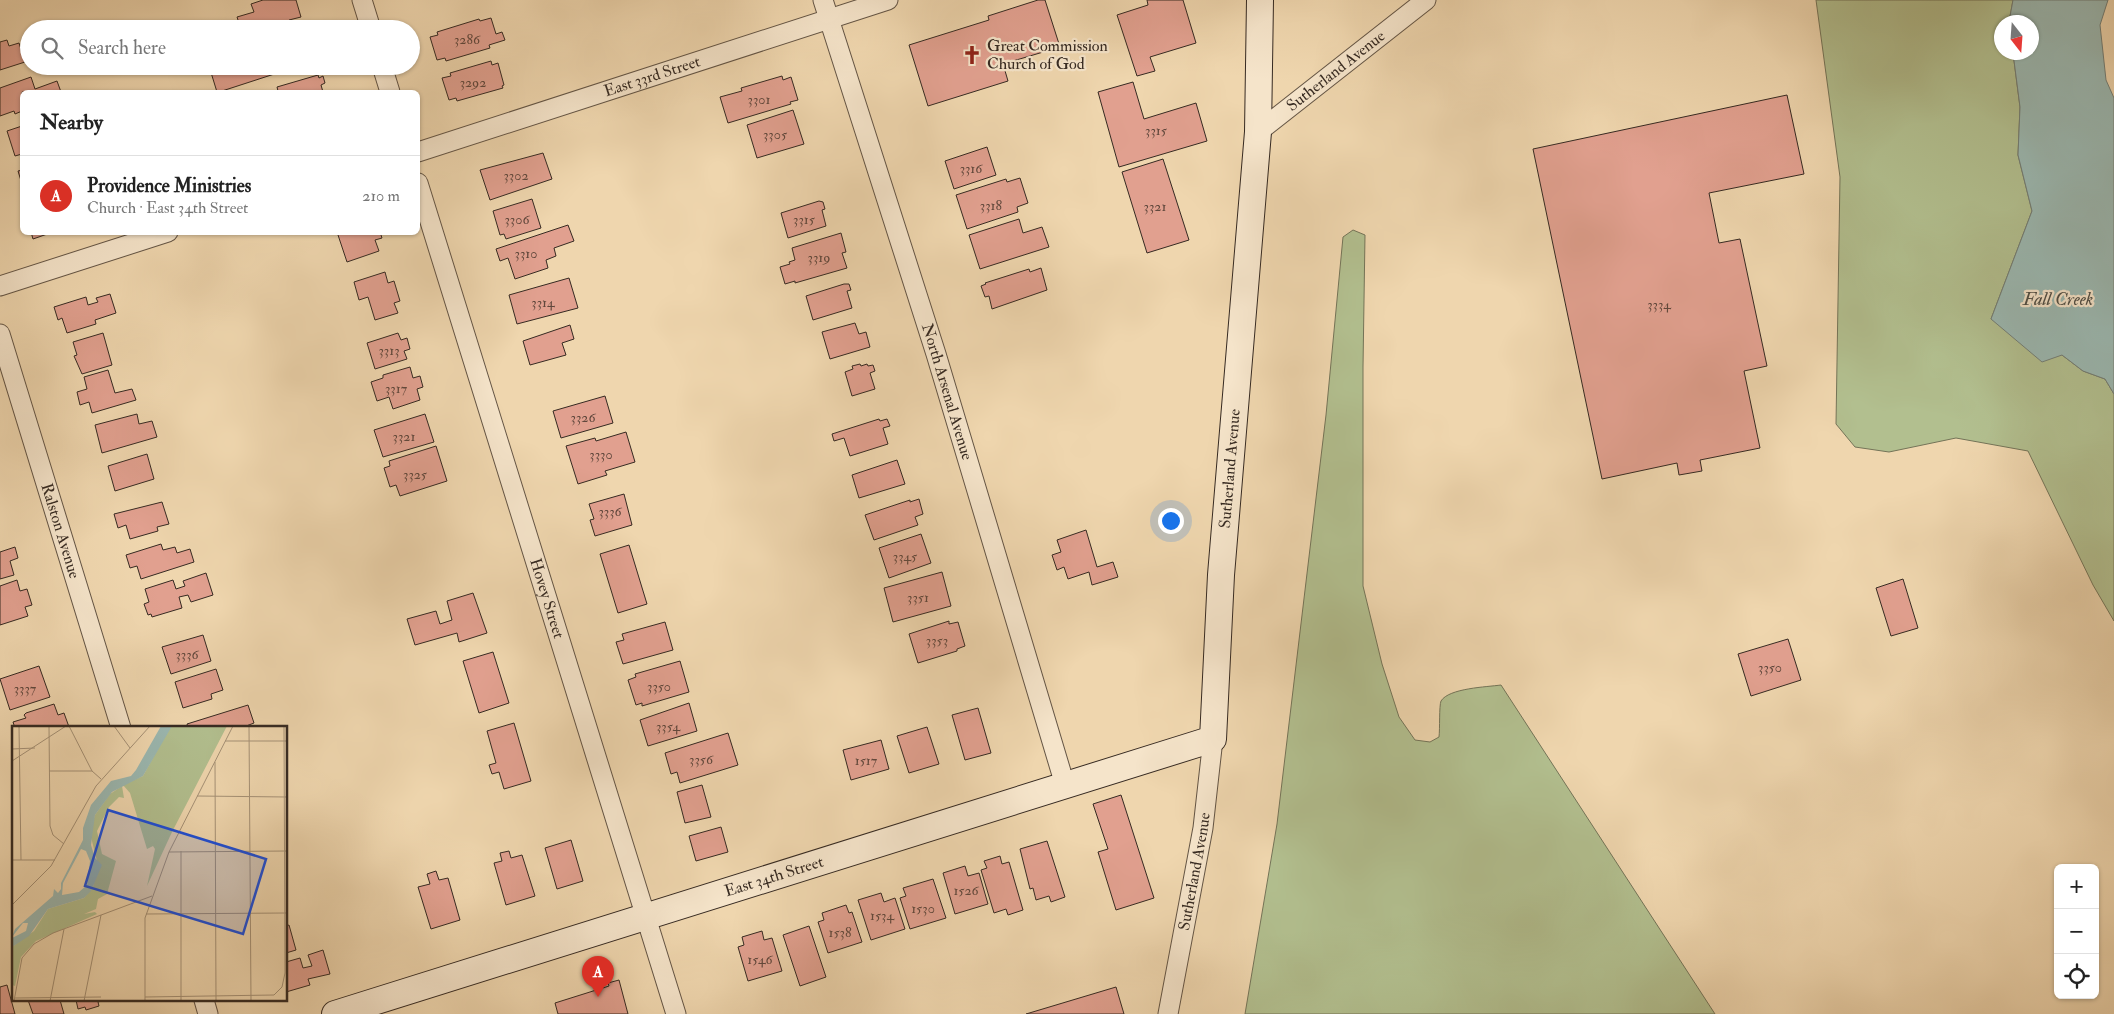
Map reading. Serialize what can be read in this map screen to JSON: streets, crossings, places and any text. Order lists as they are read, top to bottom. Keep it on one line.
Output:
{"streets":{"main road":["Sutherland Avenue","East 34th Street"],"street":["East 33rd Street","North Arsenal Avenue","Ralston Avenue","Hovey Street"]},"crossings":[["Sutherland Avenue","East 34th Street"],["East 33rd Street","North Arsenal Avenue"],["North Arsenal Avenue","East 34th Street"],["Hovey Street","East 34th Street"]],"water":["Fall Creek"],"places":{"church":["Great Commission Church of God"]},"house_numbers":["3286","3292","3301","3315","3305","3316","3302","3318","3321","3306","3315","3310","3319","3314","3334","3313","3317","3326","3321","3330","3325","3336","3345","3351","3353","3336","3350","3350","3337","3354","3356","1517","1526","1530","1534","1538","1546"],"north":"bottom","page":{"search":"Search here","heading":"Nearby","list":[{"mark":"A","name":"Providence Ministries","note":"Church · East 34th Street","value":"210 m"}],"map_buttons":["+","−"],"pins":"A"}}
